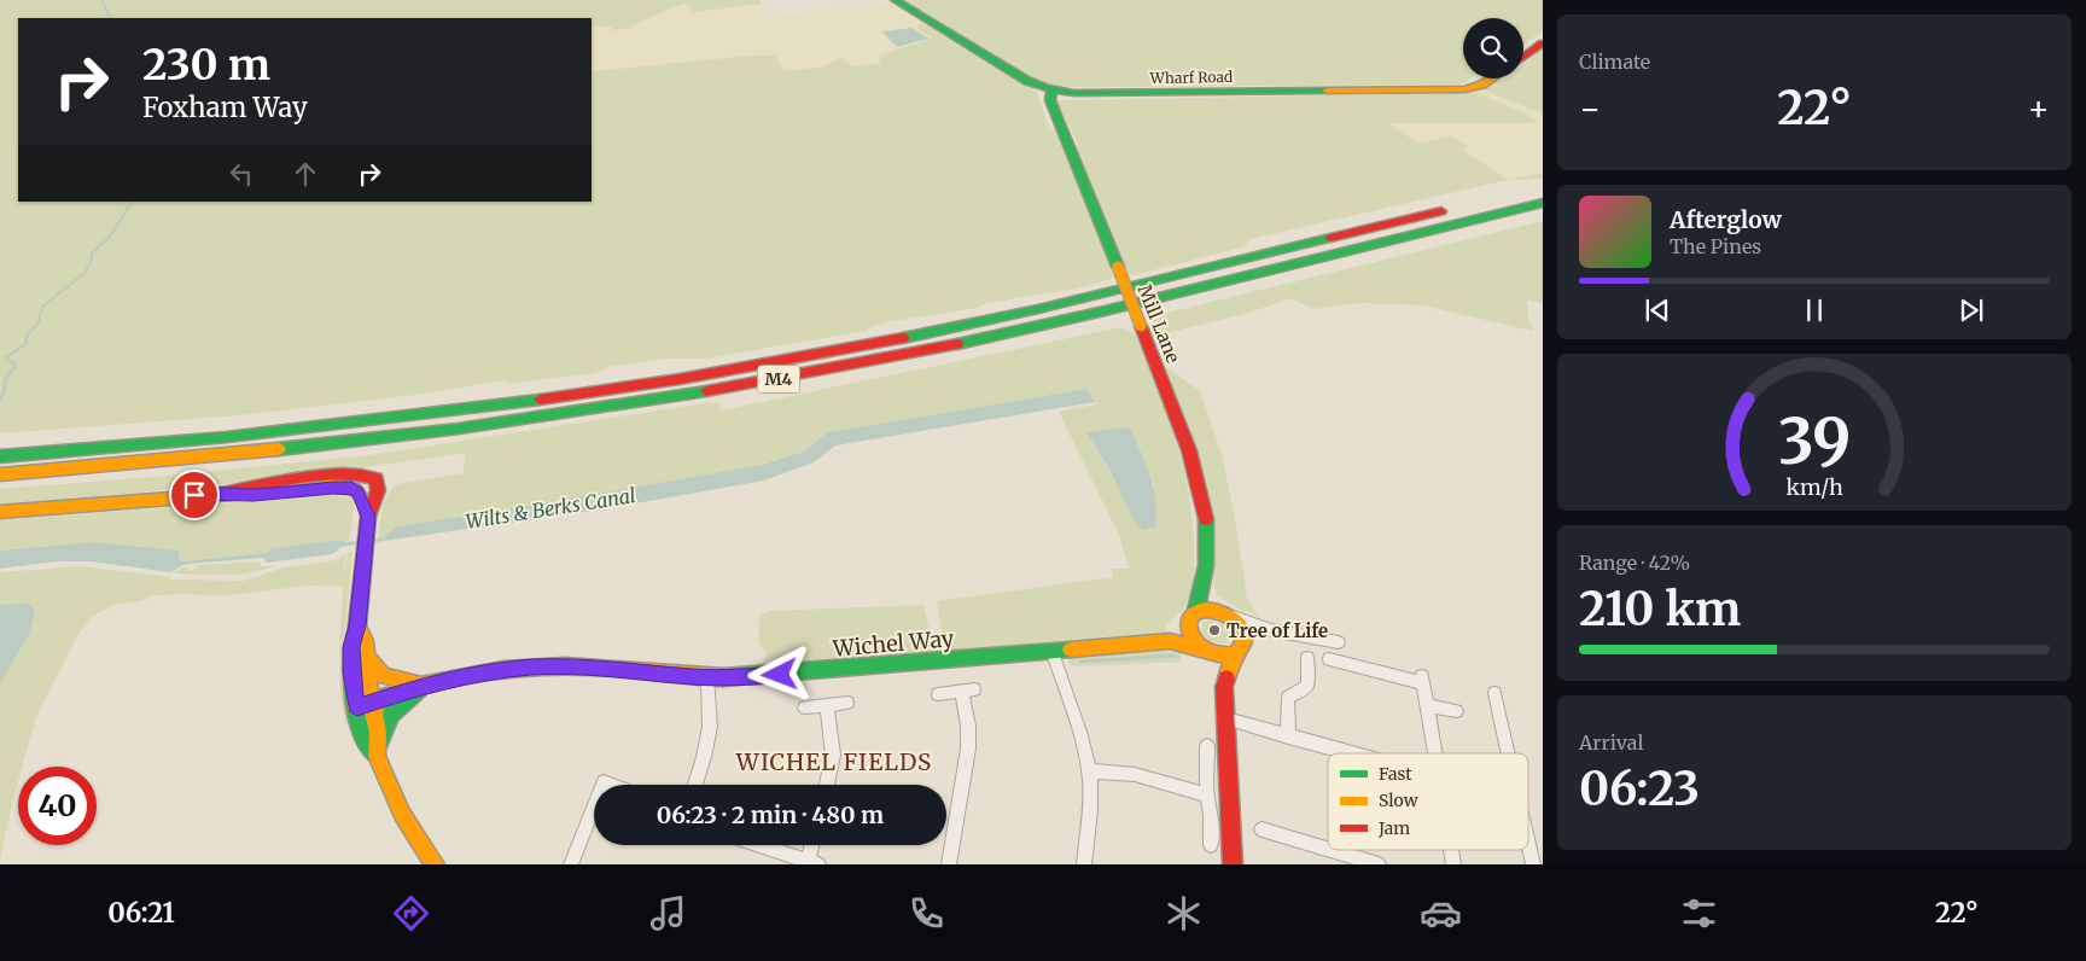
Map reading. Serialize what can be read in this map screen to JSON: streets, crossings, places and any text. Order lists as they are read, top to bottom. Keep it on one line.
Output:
{"streets":{"main road":["Wharf Road","Mill Lane","M4","Wichel Way"]},"crossings":[["Wharf Road","Mill Lane"],["Mill Lane","Wichel Way"]],"districts":["WICHEL FIELDS"],"water":["Wilts & Berks Canal"],"places":["Tree of Life"],"legend":["Fast","Slow","Jam"],"page":{"tile":["Climate",["Range · 42%","210 km"],["Arrival","06:23"]],"turn":["230 m","Foxham Way"],"heat":["−","22°","+"],"song":["Afterglow","The Pines"],"limit":"40","trip":"06:23 · 2 min · 480 m","tabs":["06:21","22°"],"gauge":["39","km/h"]}}
